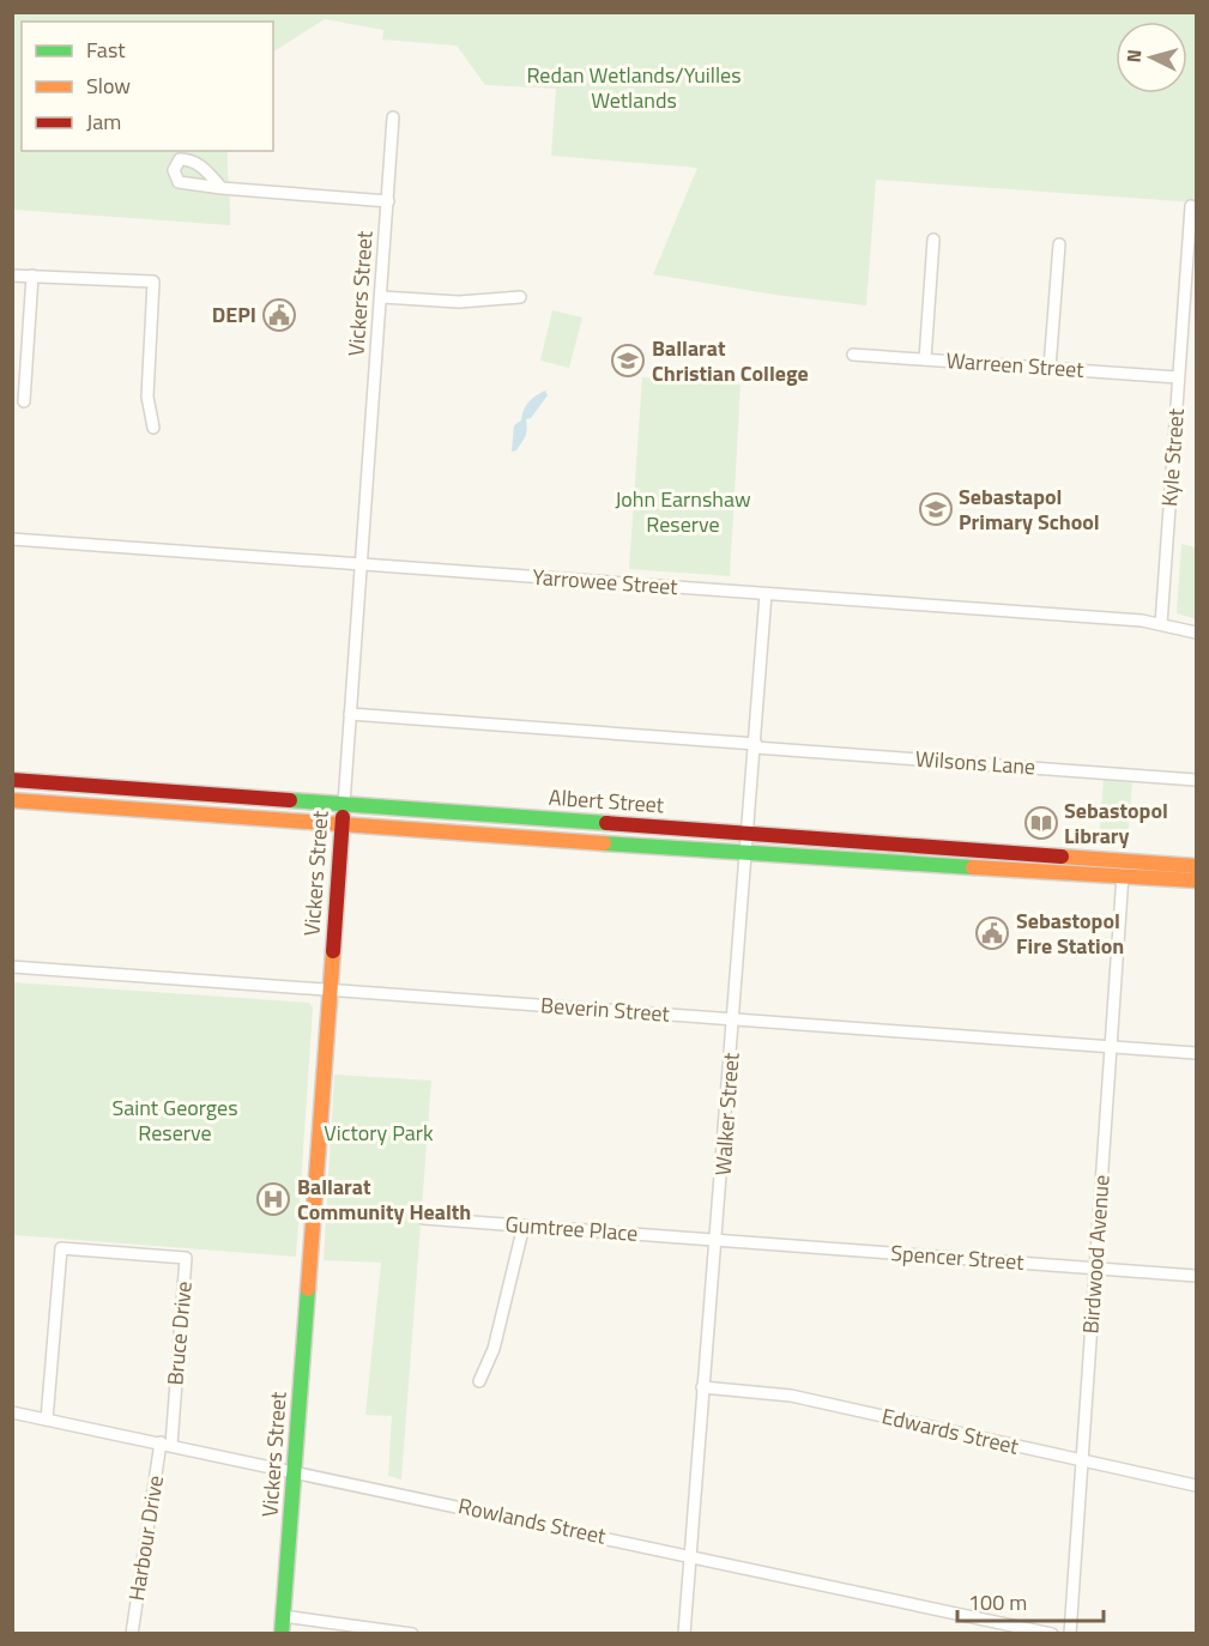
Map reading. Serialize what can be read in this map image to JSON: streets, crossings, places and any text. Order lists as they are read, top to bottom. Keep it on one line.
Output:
{"streets":{"main road":["Vickers Street","Albert Street"],"street":["Warreen Street","Kyle Street","Yarrowee Street","Wilsons Lane","Beverin Street","Walker Street","Gumtree Place","Birdwood Avenue","Spencer Street","Bruce Drive","Edwards Street","Rowlands Street","Harbour Drive"]},"crossings":[["Vickers Street","Yarrowee Street"],["Vickers Street","Wilsons Lane"],["Vickers Street","Albert Street"],["Vickers Street","Beverin Street"],["Vickers Street","Rowlands Street"],["Warreen Street","Kyle Street"],["Kyle Street","Yarrowee Street"],["Yarrowee Street","Walker Street"],["Wilsons Lane","Walker Street"],["Albert Street","Walker Street"],["Albert Street","Birdwood Avenue"],["Beverin Street","Walker Street"],["Beverin Street","Birdwood Avenue"],["Walker Street","Gumtree Place"],["Walker Street","Spencer Street"],["Walker Street","Edwards Street"],["Walker Street","Rowlands Street"],["Gumtree Place","Spencer Street"],["Birdwood Avenue","Spencer Street"],["Birdwood Avenue","Edwards Street"],["Bruce Drive","Rowlands Street"],["Bruce Drive","Harbour Drive"],["Rowlands Street","Harbour Drive"]],"parks":["Redan Wetlands/Yuilles Wetlands","John Earnshaw Reserve","Saint Georges Reserve","Victory Park"],"places":{"public building":["DEPI","Sebastopol Fire Station"],"school or university":["Ballarat Christian College","Sebastapol Primary School"],"library":["Sebastopol Library"],"hospital":["Ballarat Community Health"]},"legend":["Fast","Slow","Jam"],"scale_bar":"100 m","north":"left"}
